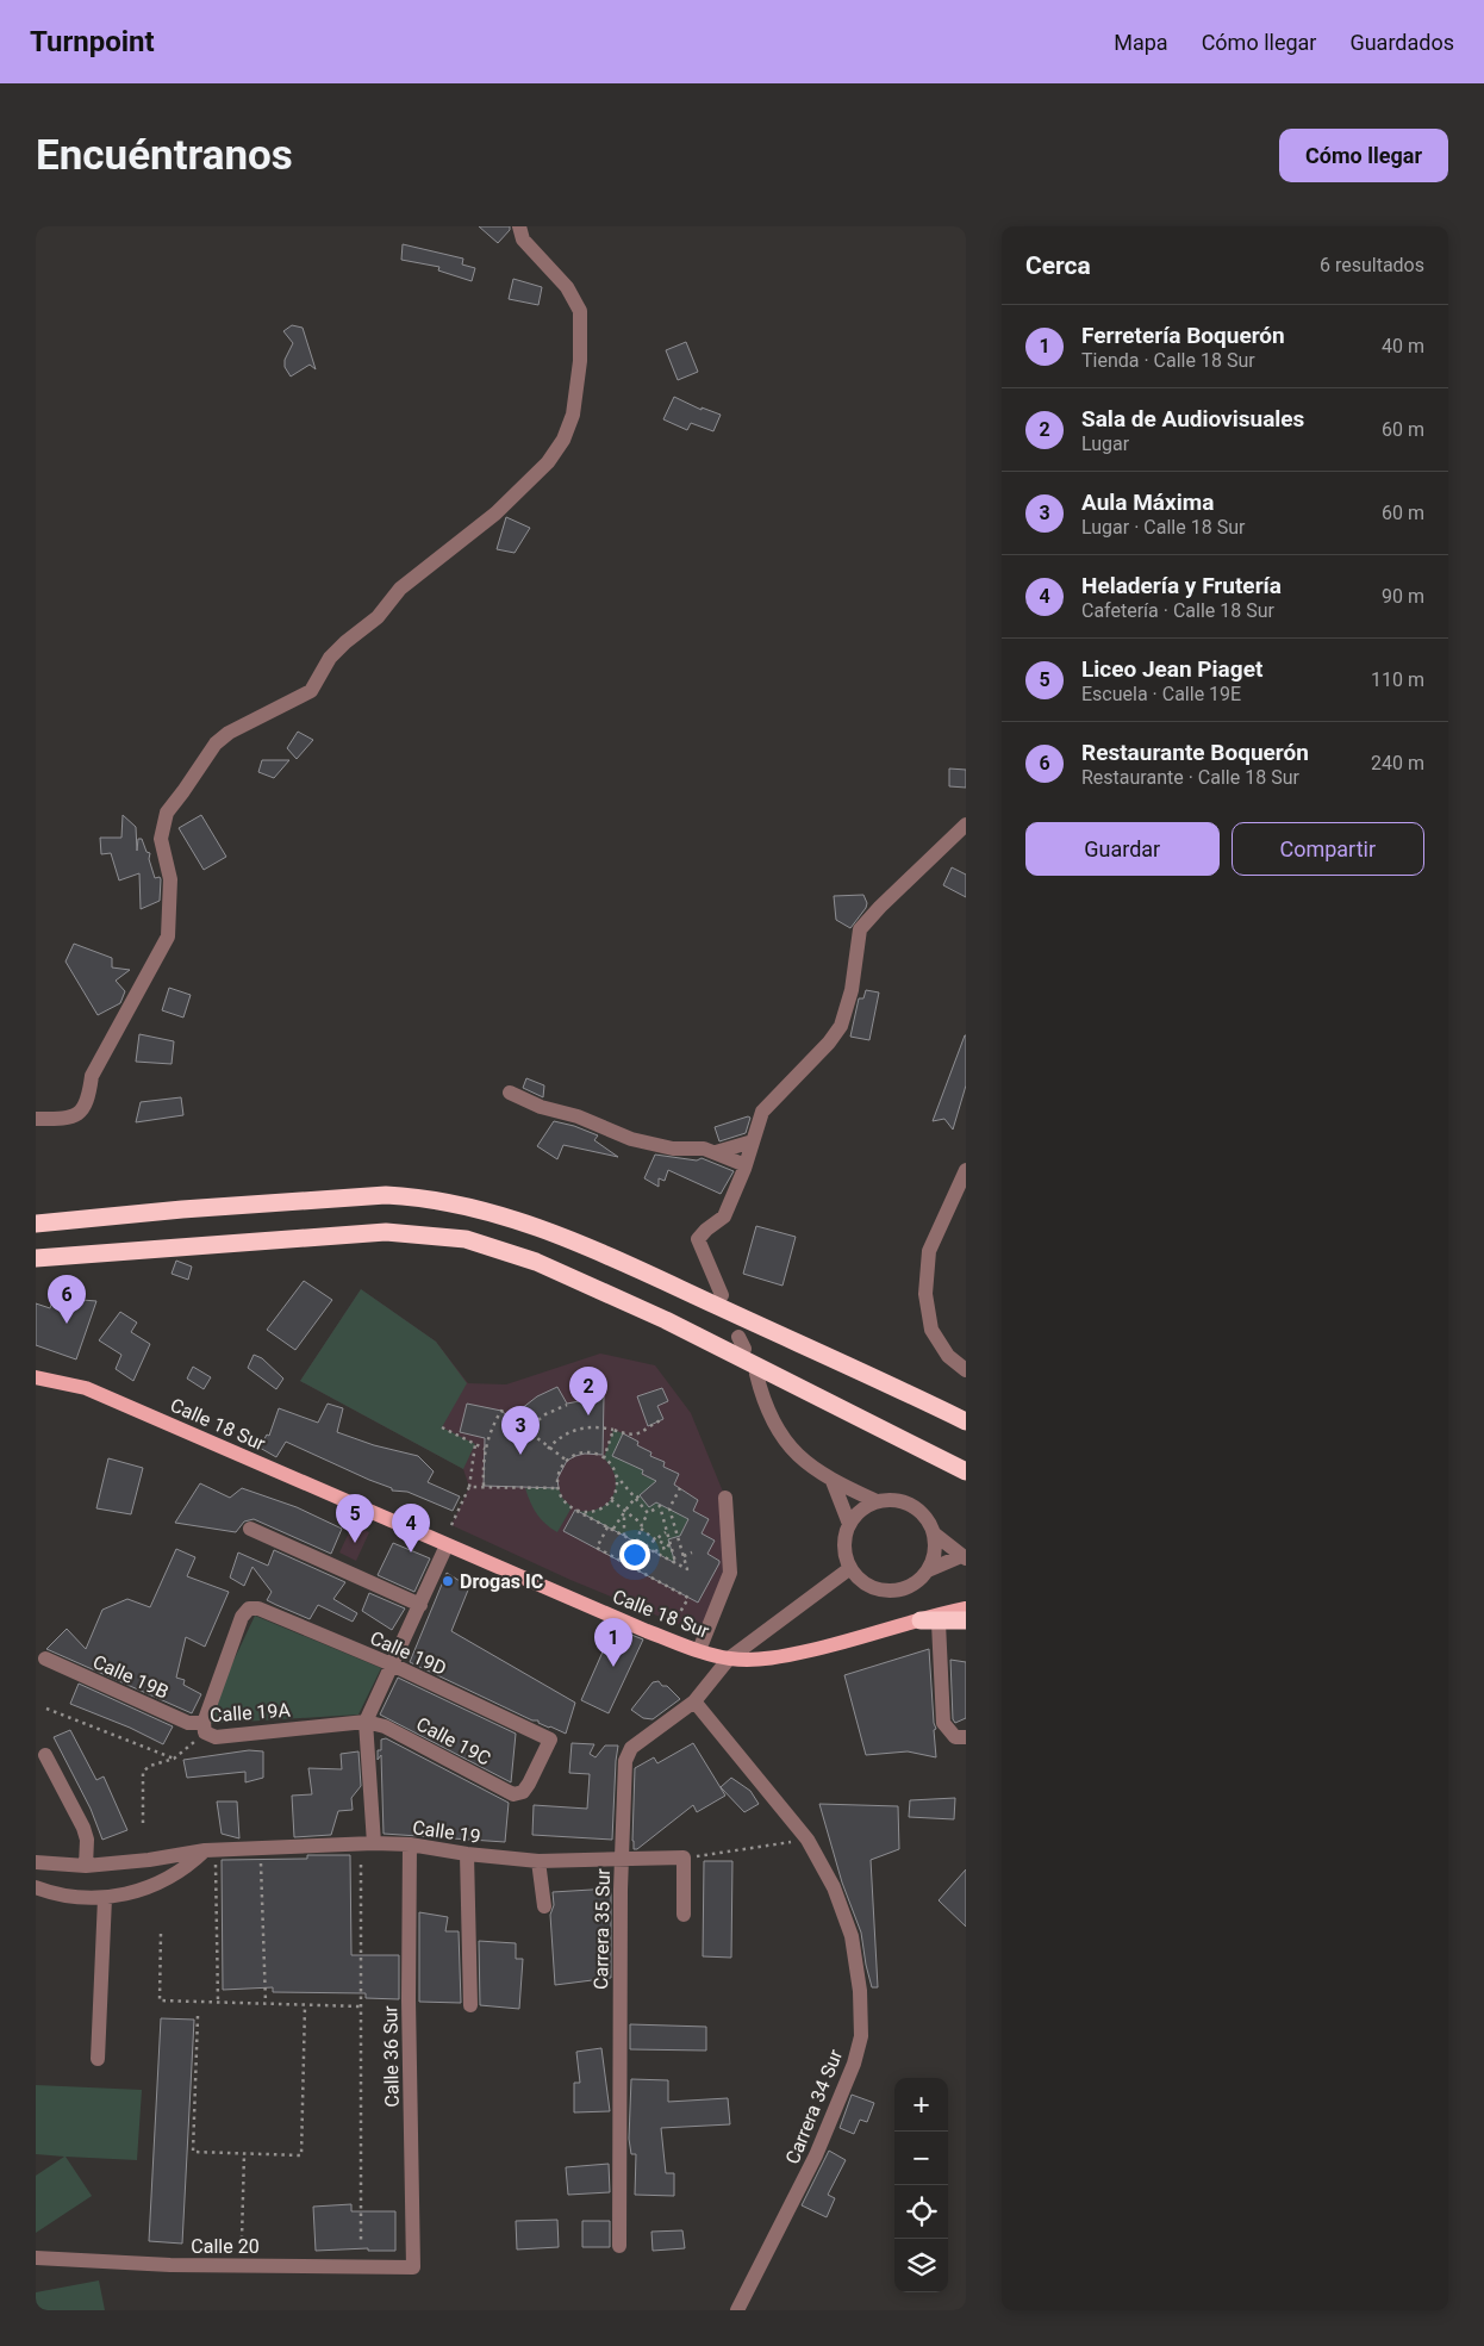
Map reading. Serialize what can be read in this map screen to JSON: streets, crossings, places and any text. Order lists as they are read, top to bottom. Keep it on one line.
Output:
{"streets":{"main road":["Calle 18 Sur"],"street":["Calle 19D","Calle 19B","Calle 19A","Calle 19C","Calle 19","Carrera 35 Sur","Calle 36 Sur","Carrera 34 Sur","Calle 20"]},"crossings":[["Calle 18 Sur","Carrera 35 Sur"],["Calle 19D","Calle 19B"],["Calle 19D","Calle 19A"],["Calle 19D","Calle 19C"],["Calle 19B","Calle 19A"],["Calle 19A","Calle 19C"],["Calle 19","Carrera 35 Sur"],["Calle 19","Calle 36 Sur"],["Carrera 35 Sur","Carrera 34 Sur"],["Calle 36 Sur","Calle 20"]],"places":["Drogas IC"],"page":{"header":"Turnpoint","nav":["Mapa","Cómo llegar","Guardados"],"buttons":["Cómo llegar",["Guardar","Compartir"]],"title":"Encuéntranos","heading":["Cerca","6 resultados"],"list":[{"mark":"1","name":"Ferretería Boquerón","note":"Tienda · Calle 18 Sur","value":"40 m"},{"mark":"2","name":"Sala de Audiovisuales","note":"Lugar","value":"60 m"},{"mark":"3","name":"Aula Máxima","note":"Lugar · Calle 18 Sur","value":"60 m"},{"mark":"4","name":"Heladería y Frutería","note":"Cafetería · Calle 18 Sur","value":"90 m"},{"mark":"5","name":"Liceo Jean Piaget","note":"Escuela · Calle 19E","value":"110 m"},{"mark":"6","name":"Restaurante Boquerón","note":"Restaurante · Calle 18 Sur","value":"240 m"}],"pins":["6","2","3","5","4","1"],"map_buttons":["+","−"]}}
